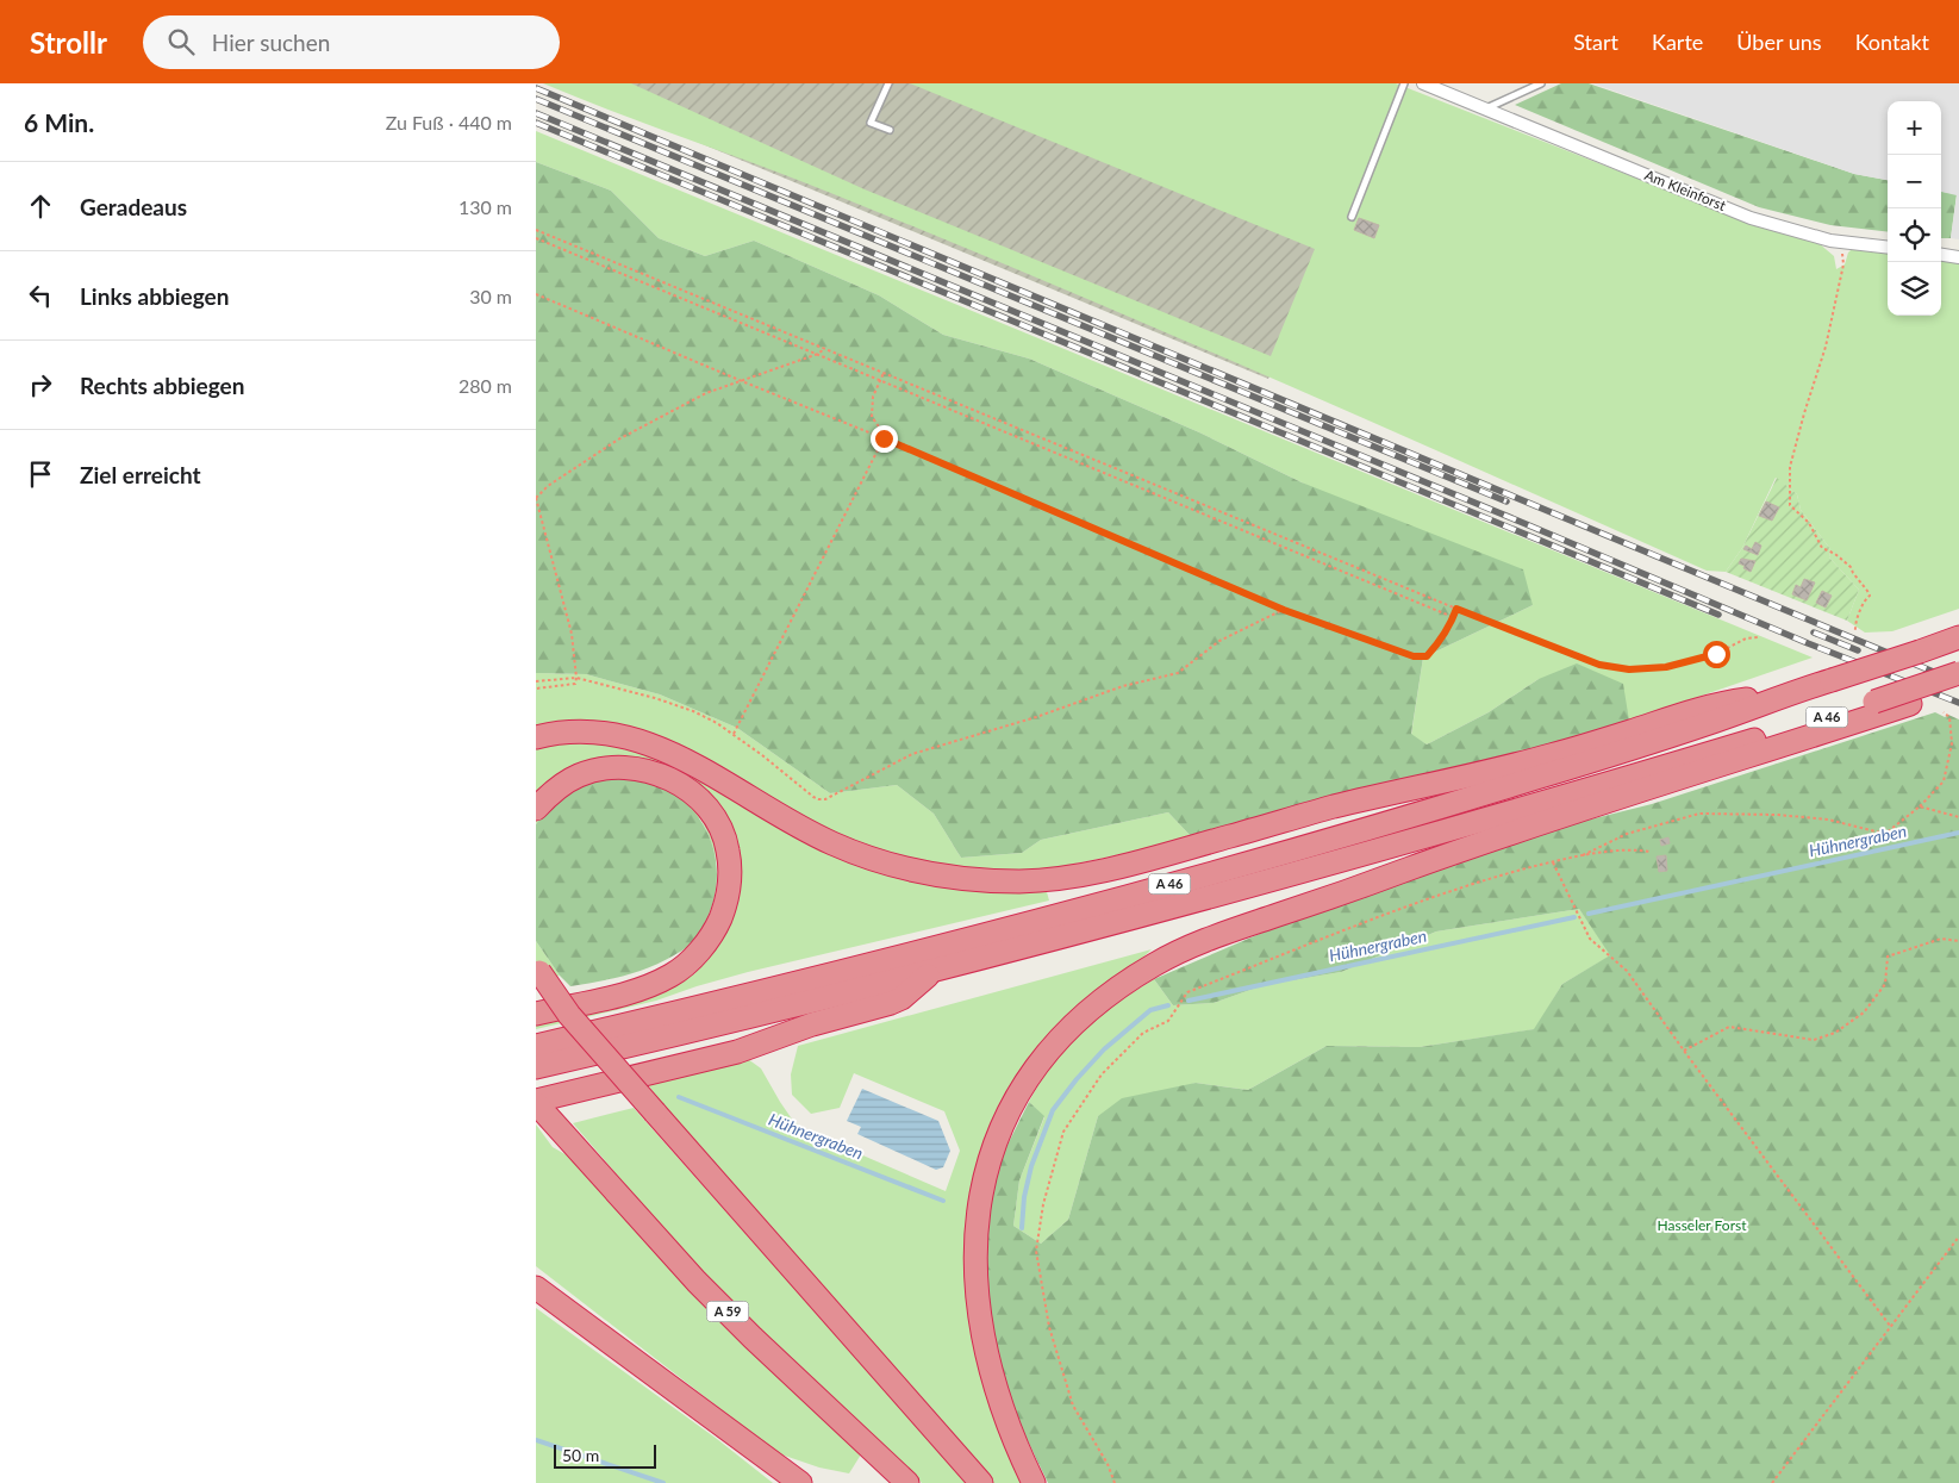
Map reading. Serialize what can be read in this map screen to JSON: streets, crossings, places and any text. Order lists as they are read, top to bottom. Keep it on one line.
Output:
{"streets":{"highway":["A 46","A 59"],"street":["Am Kleinforst"]},"water":["Hühnergraben"],"parks":["Hasseler Forst"],"scale_bar":"50 m","page":{"header":"Strollr","search":"Hier suchen","nav":["Start","Karte","Über uns","Kontakt"],"heading":["6 Min.","Zu Fuß · 440 m"],"map_buttons":["+","−"],"list":[["Geradeaus","130 m"],["Links abbiegen","30 m"],["Rechts abbiegen","280 m"],"Ziel erreicht"],"scale":"50 m"}}
